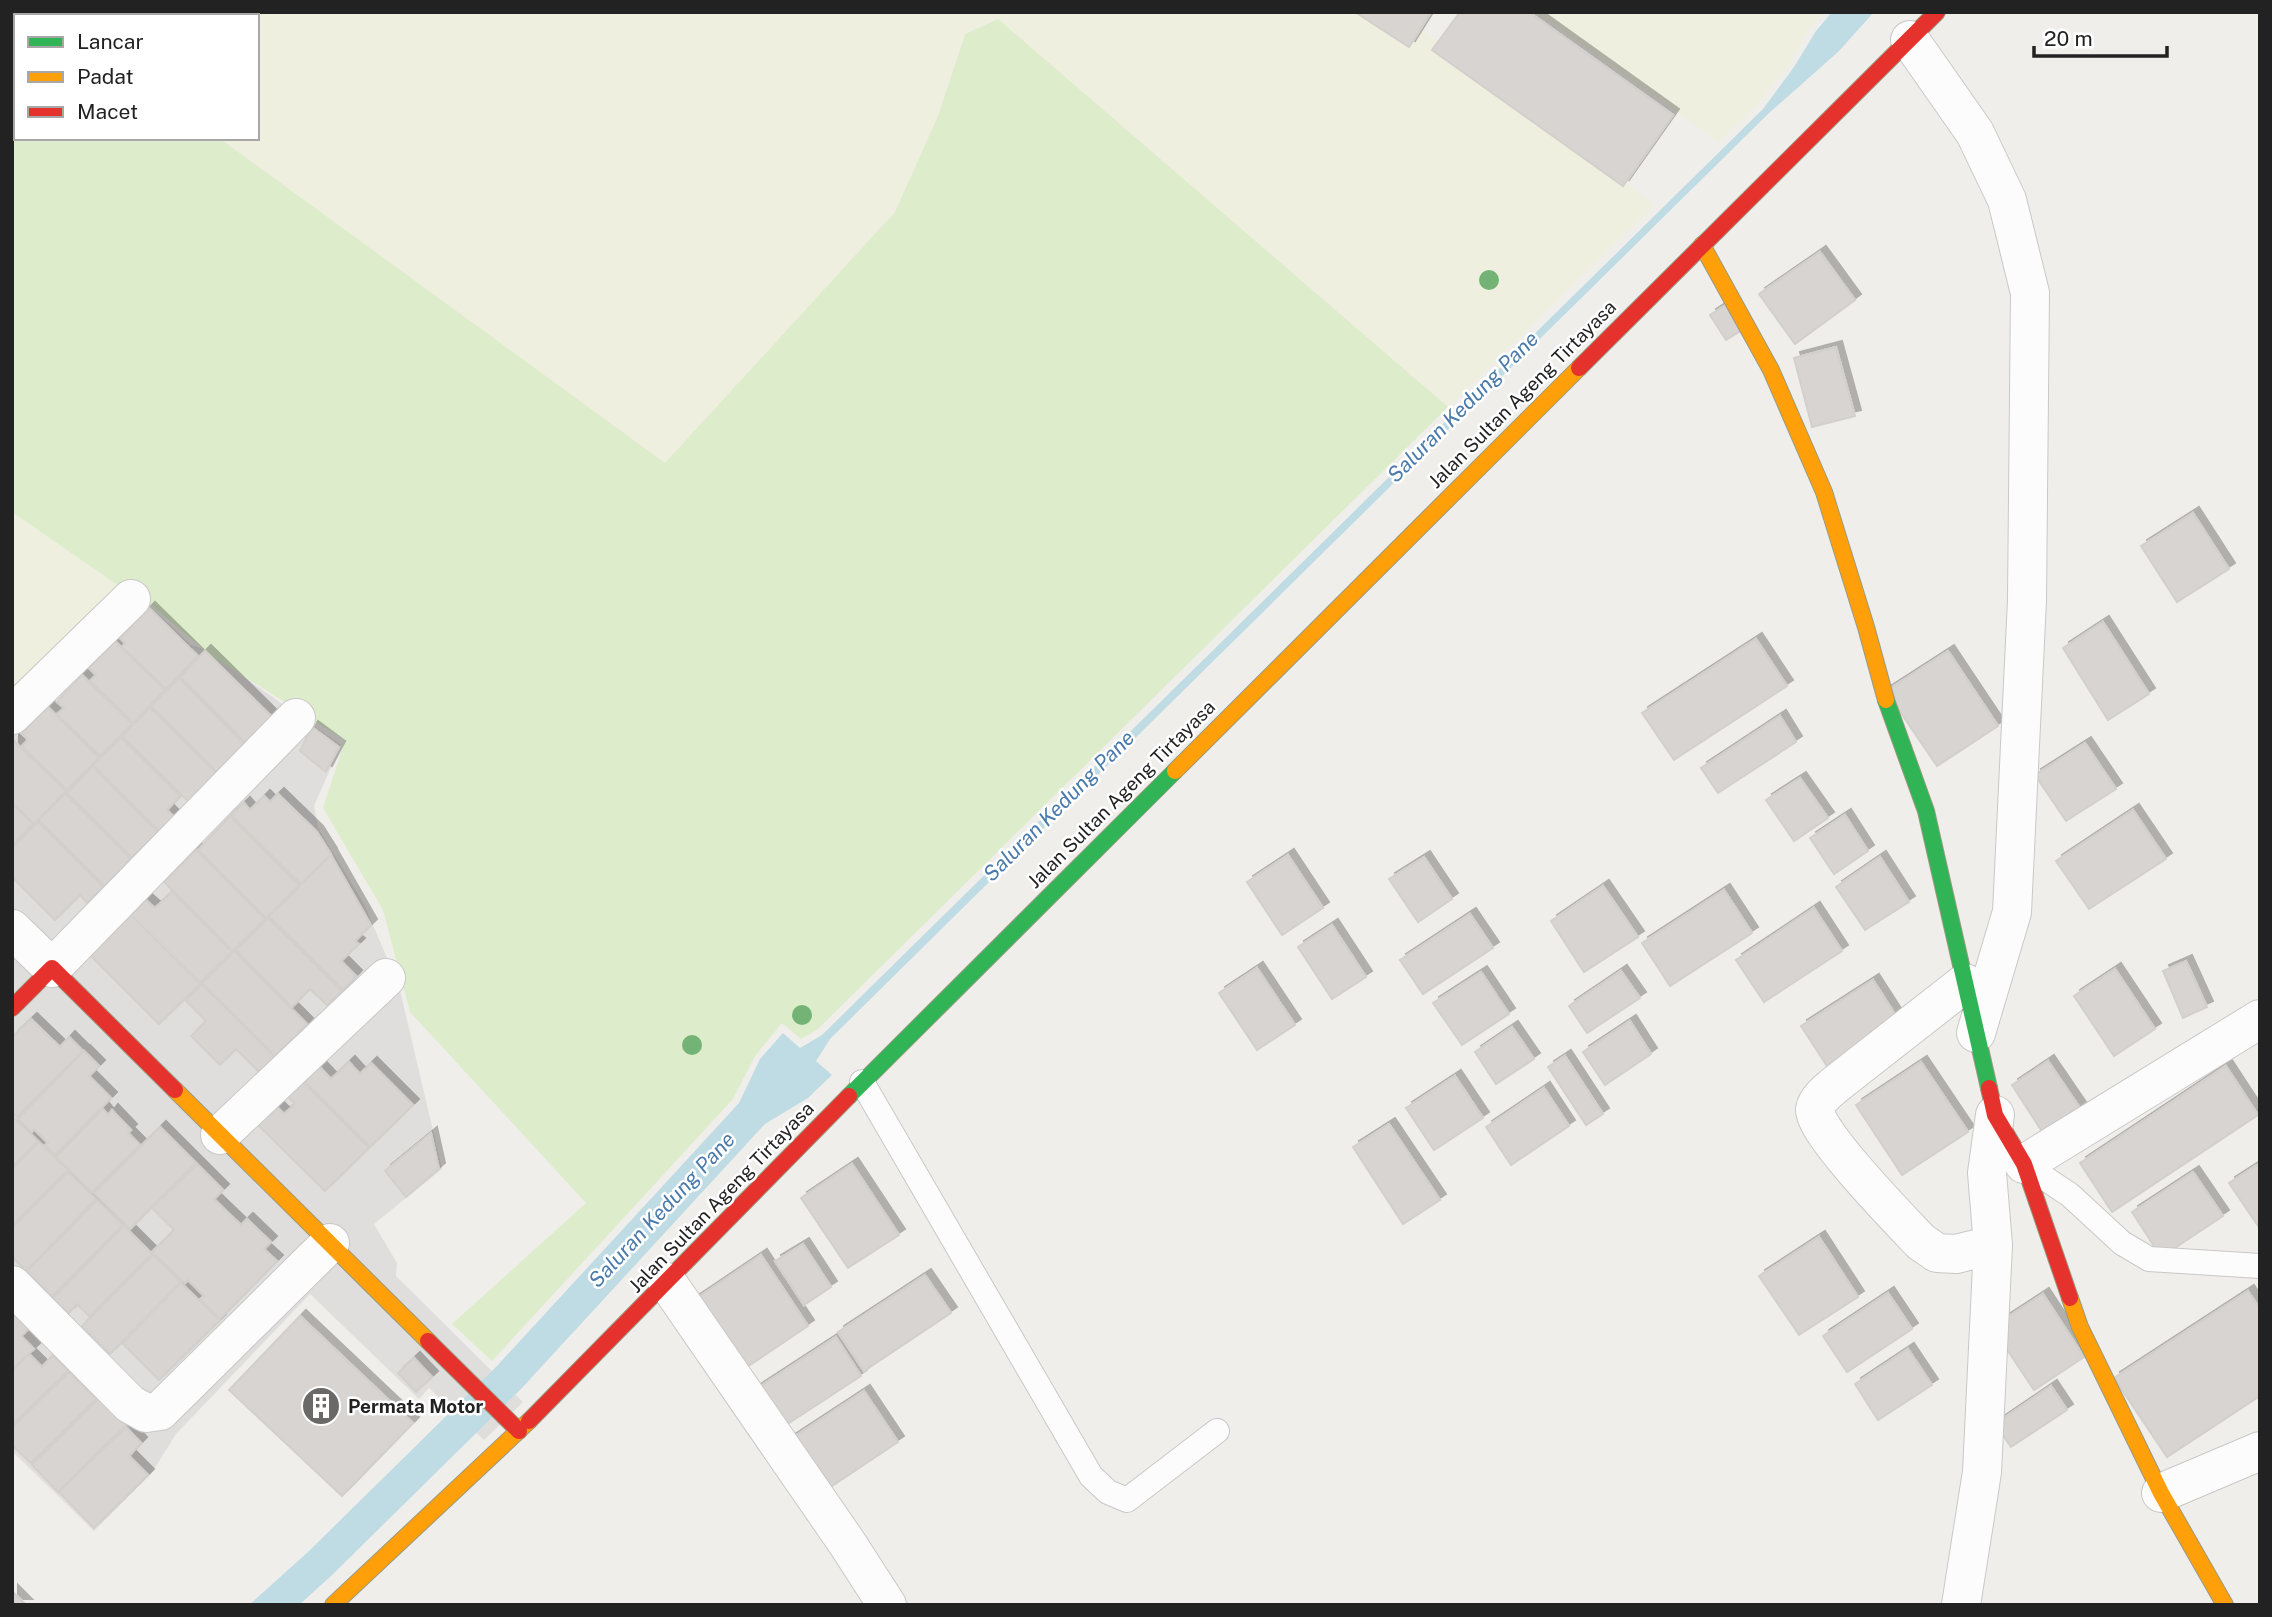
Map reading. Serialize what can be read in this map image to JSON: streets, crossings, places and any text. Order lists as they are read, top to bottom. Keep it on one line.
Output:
{"streets":{"main road":["Jalan Sultan Ageng Tirtayasa"]},"water":["Saluran Kedung Pane"],"places":{"building":["Permata Motor"]},"legend":["Lancar","Padat","Macet"],"scale_bar":"20 m"}
